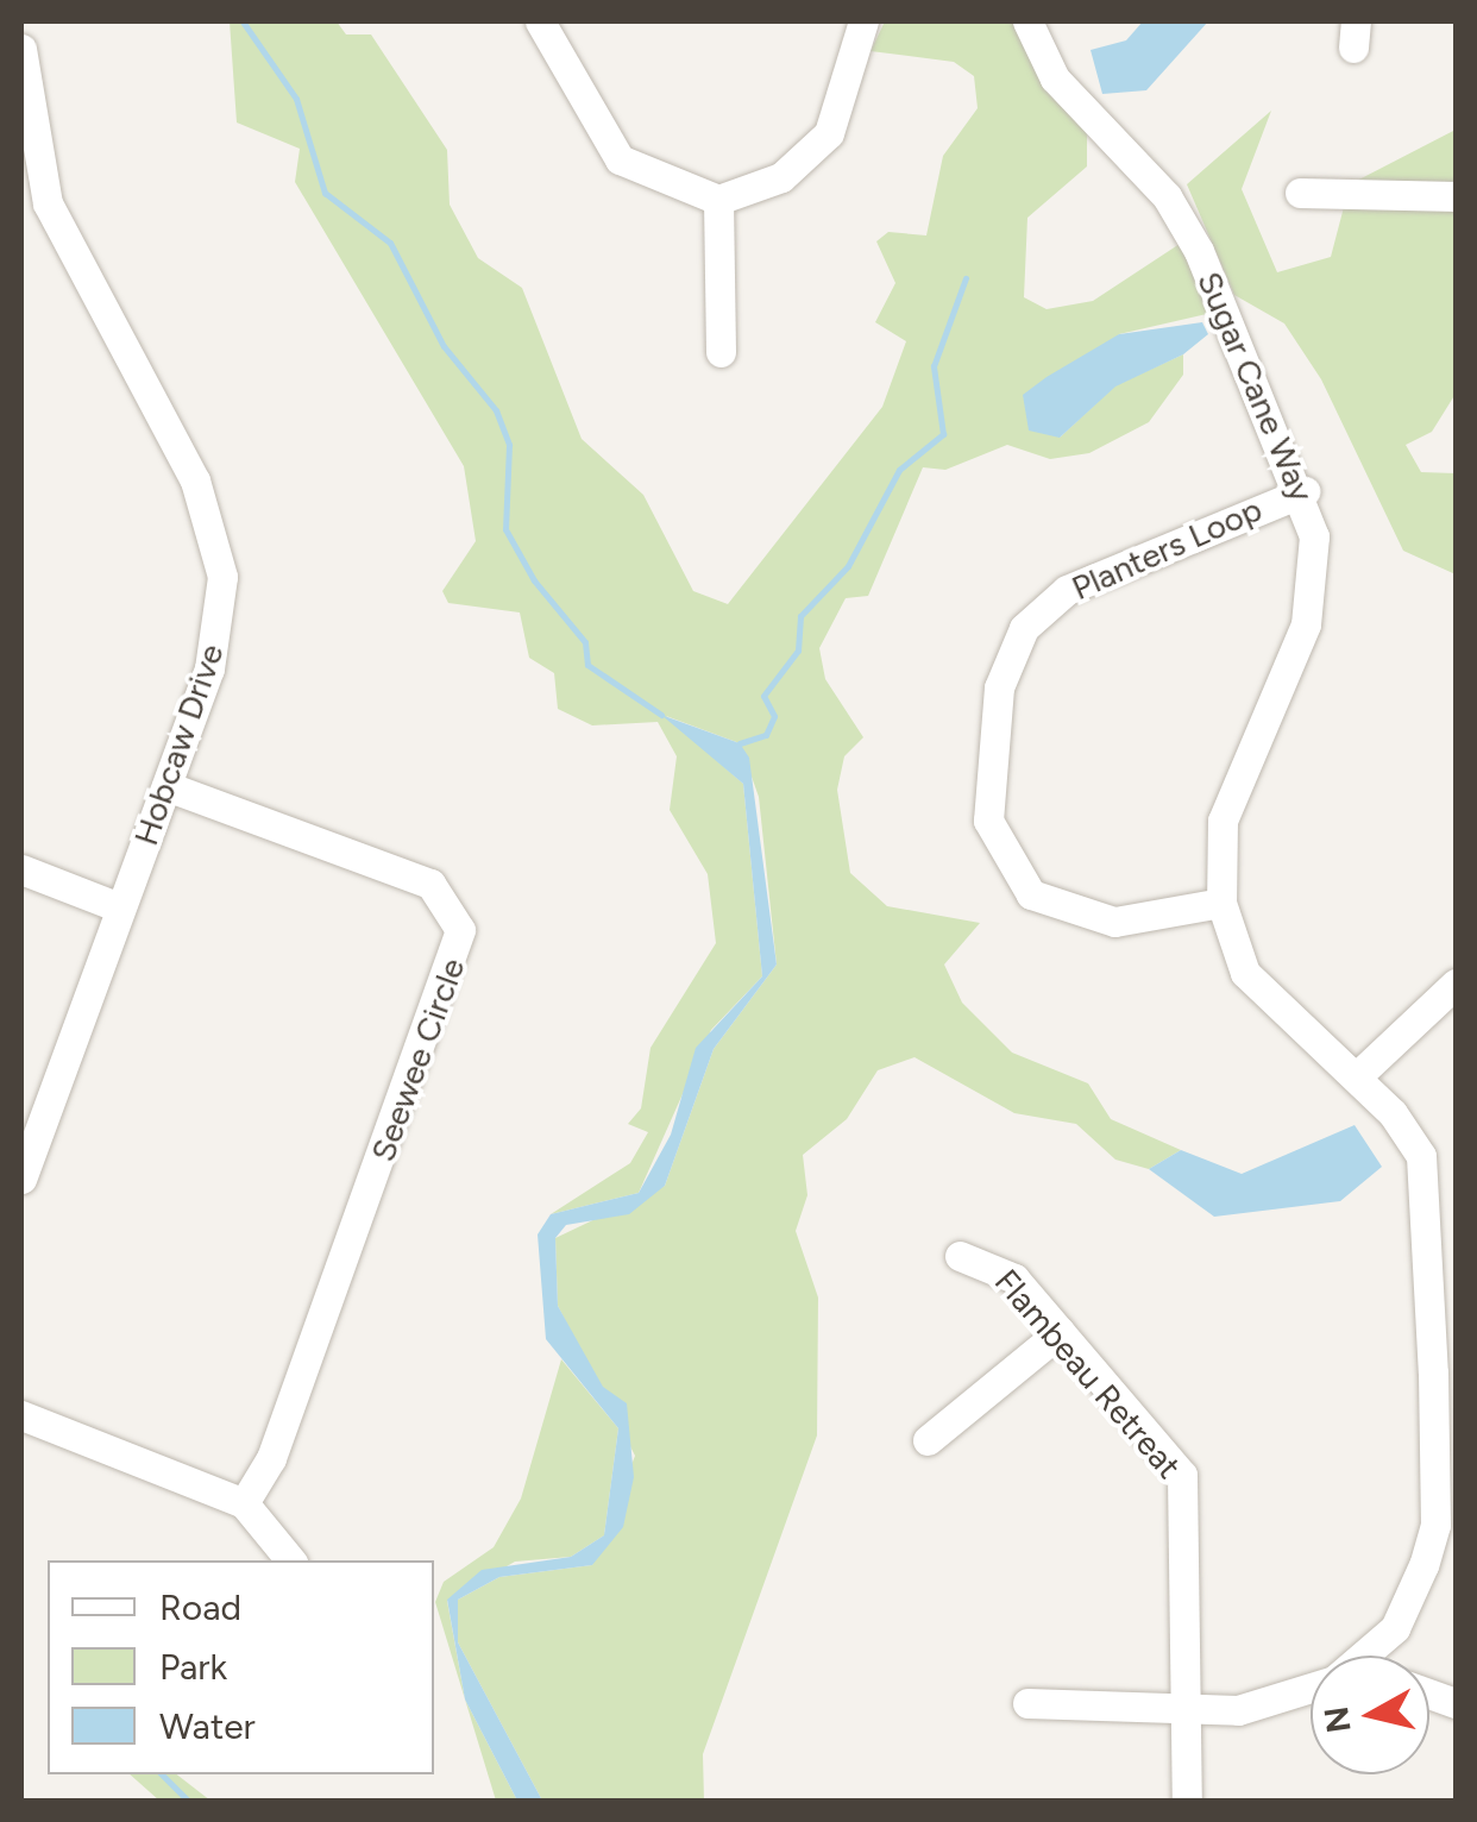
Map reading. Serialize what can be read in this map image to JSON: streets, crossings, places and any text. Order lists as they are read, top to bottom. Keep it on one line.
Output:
{"streets":{"street":["Sugar Cane Way","Planters Loop","Hobcaw Drive","Seewee Circle","Flambeau Retreat"]},"crossings":[["Sugar Cane Way","Planters Loop"],["Hobcaw Drive","Seewee Circle"]],"legend":["Road","Park","Water"],"north":"left"}
